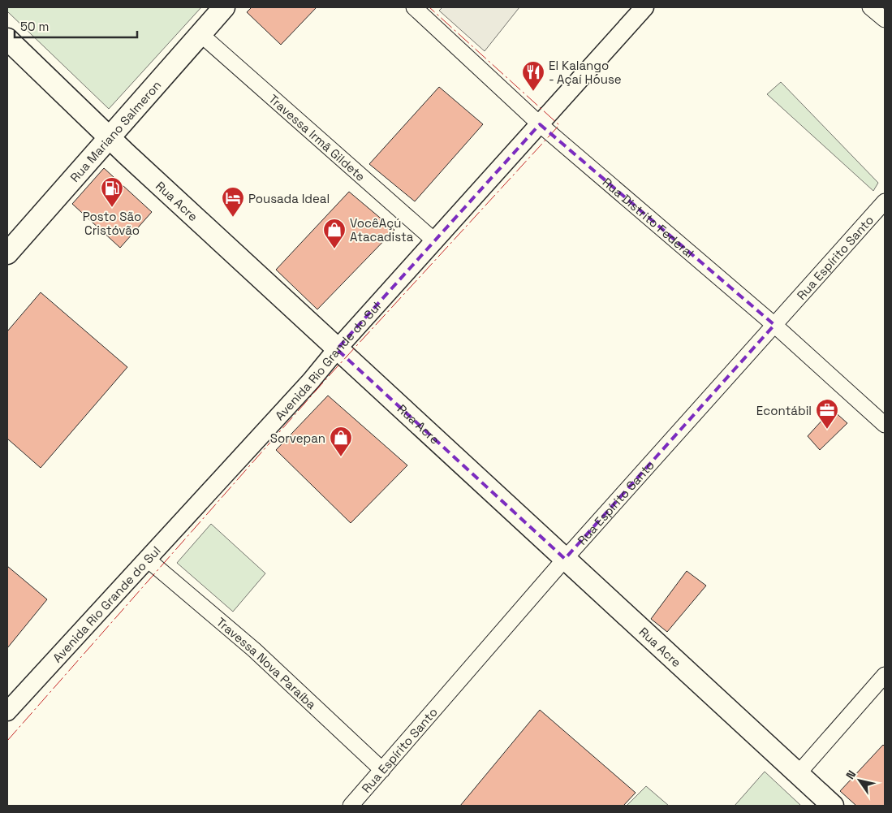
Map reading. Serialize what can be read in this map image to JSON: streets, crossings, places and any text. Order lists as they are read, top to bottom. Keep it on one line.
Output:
{"streets":{"main road":["Rua Mariano Salmeron","Rua Acre"],"street":["Travessa Irmã Gildete","Rua Distrito Federal","Rua Espírito Santo","Avenida Rio Grande do Sul","Travessa Nova Paraíba"]},"crossings":[["Rua Mariano Salmeron","Travessa Irmã Gildete"],["Rua Mariano Salmeron","Rua Acre"],["Travessa Irmã Gildete","Avenida Rio Grande do Sul"],["Rua Acre","Rua Espírito Santo"],["Rua Acre","Avenida Rio Grande do Sul"],["Rua Distrito Federal","Rua Espírito Santo"],["Rua Distrito Federal","Avenida Rio Grande do Sul"],["Rua Espírito Santo","Travessa Nova Paraíba"],["Avenida Rio Grande do Sul","Travessa Nova Paraíba"]],"places":{"restaurant":["El Kalango - Açaí House"],"fuel station":["Posto São Cristóvão"],"hotel":["Pousada Ideal"],"shop":["VocêAçú Atacadista","Sorvepan"],"office":["Econtábil"]},"scale_bar":"50 m","north":"top left"}
